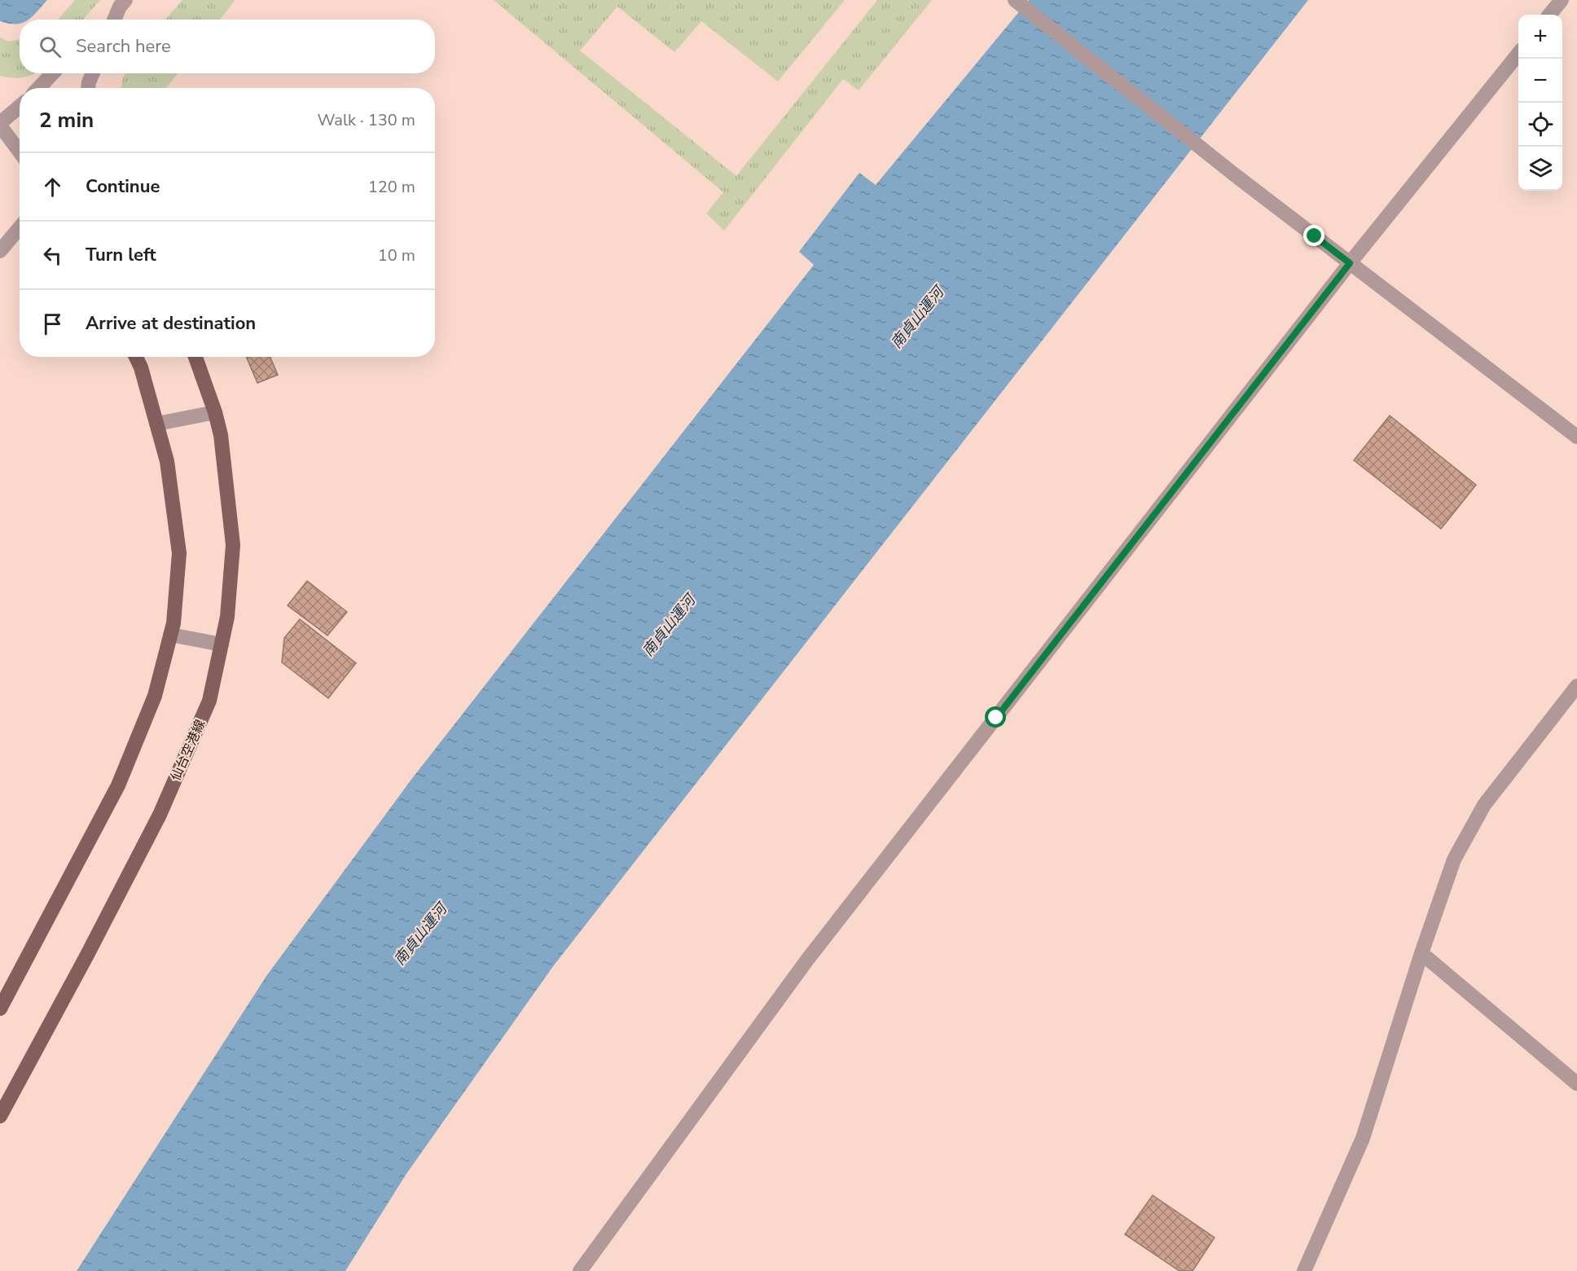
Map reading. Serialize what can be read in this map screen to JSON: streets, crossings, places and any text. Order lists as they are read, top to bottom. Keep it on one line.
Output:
{"streets":{"main road":["仙台空港線"]},"water":["南貞山運河"],"page":{"map_buttons":["+","−"],"search":"Search here","heading":["2 min","Walk · 130 m"],"list":[["Continue","120 m"],["Turn left","10 m"],"Arrive at destination"]}}
